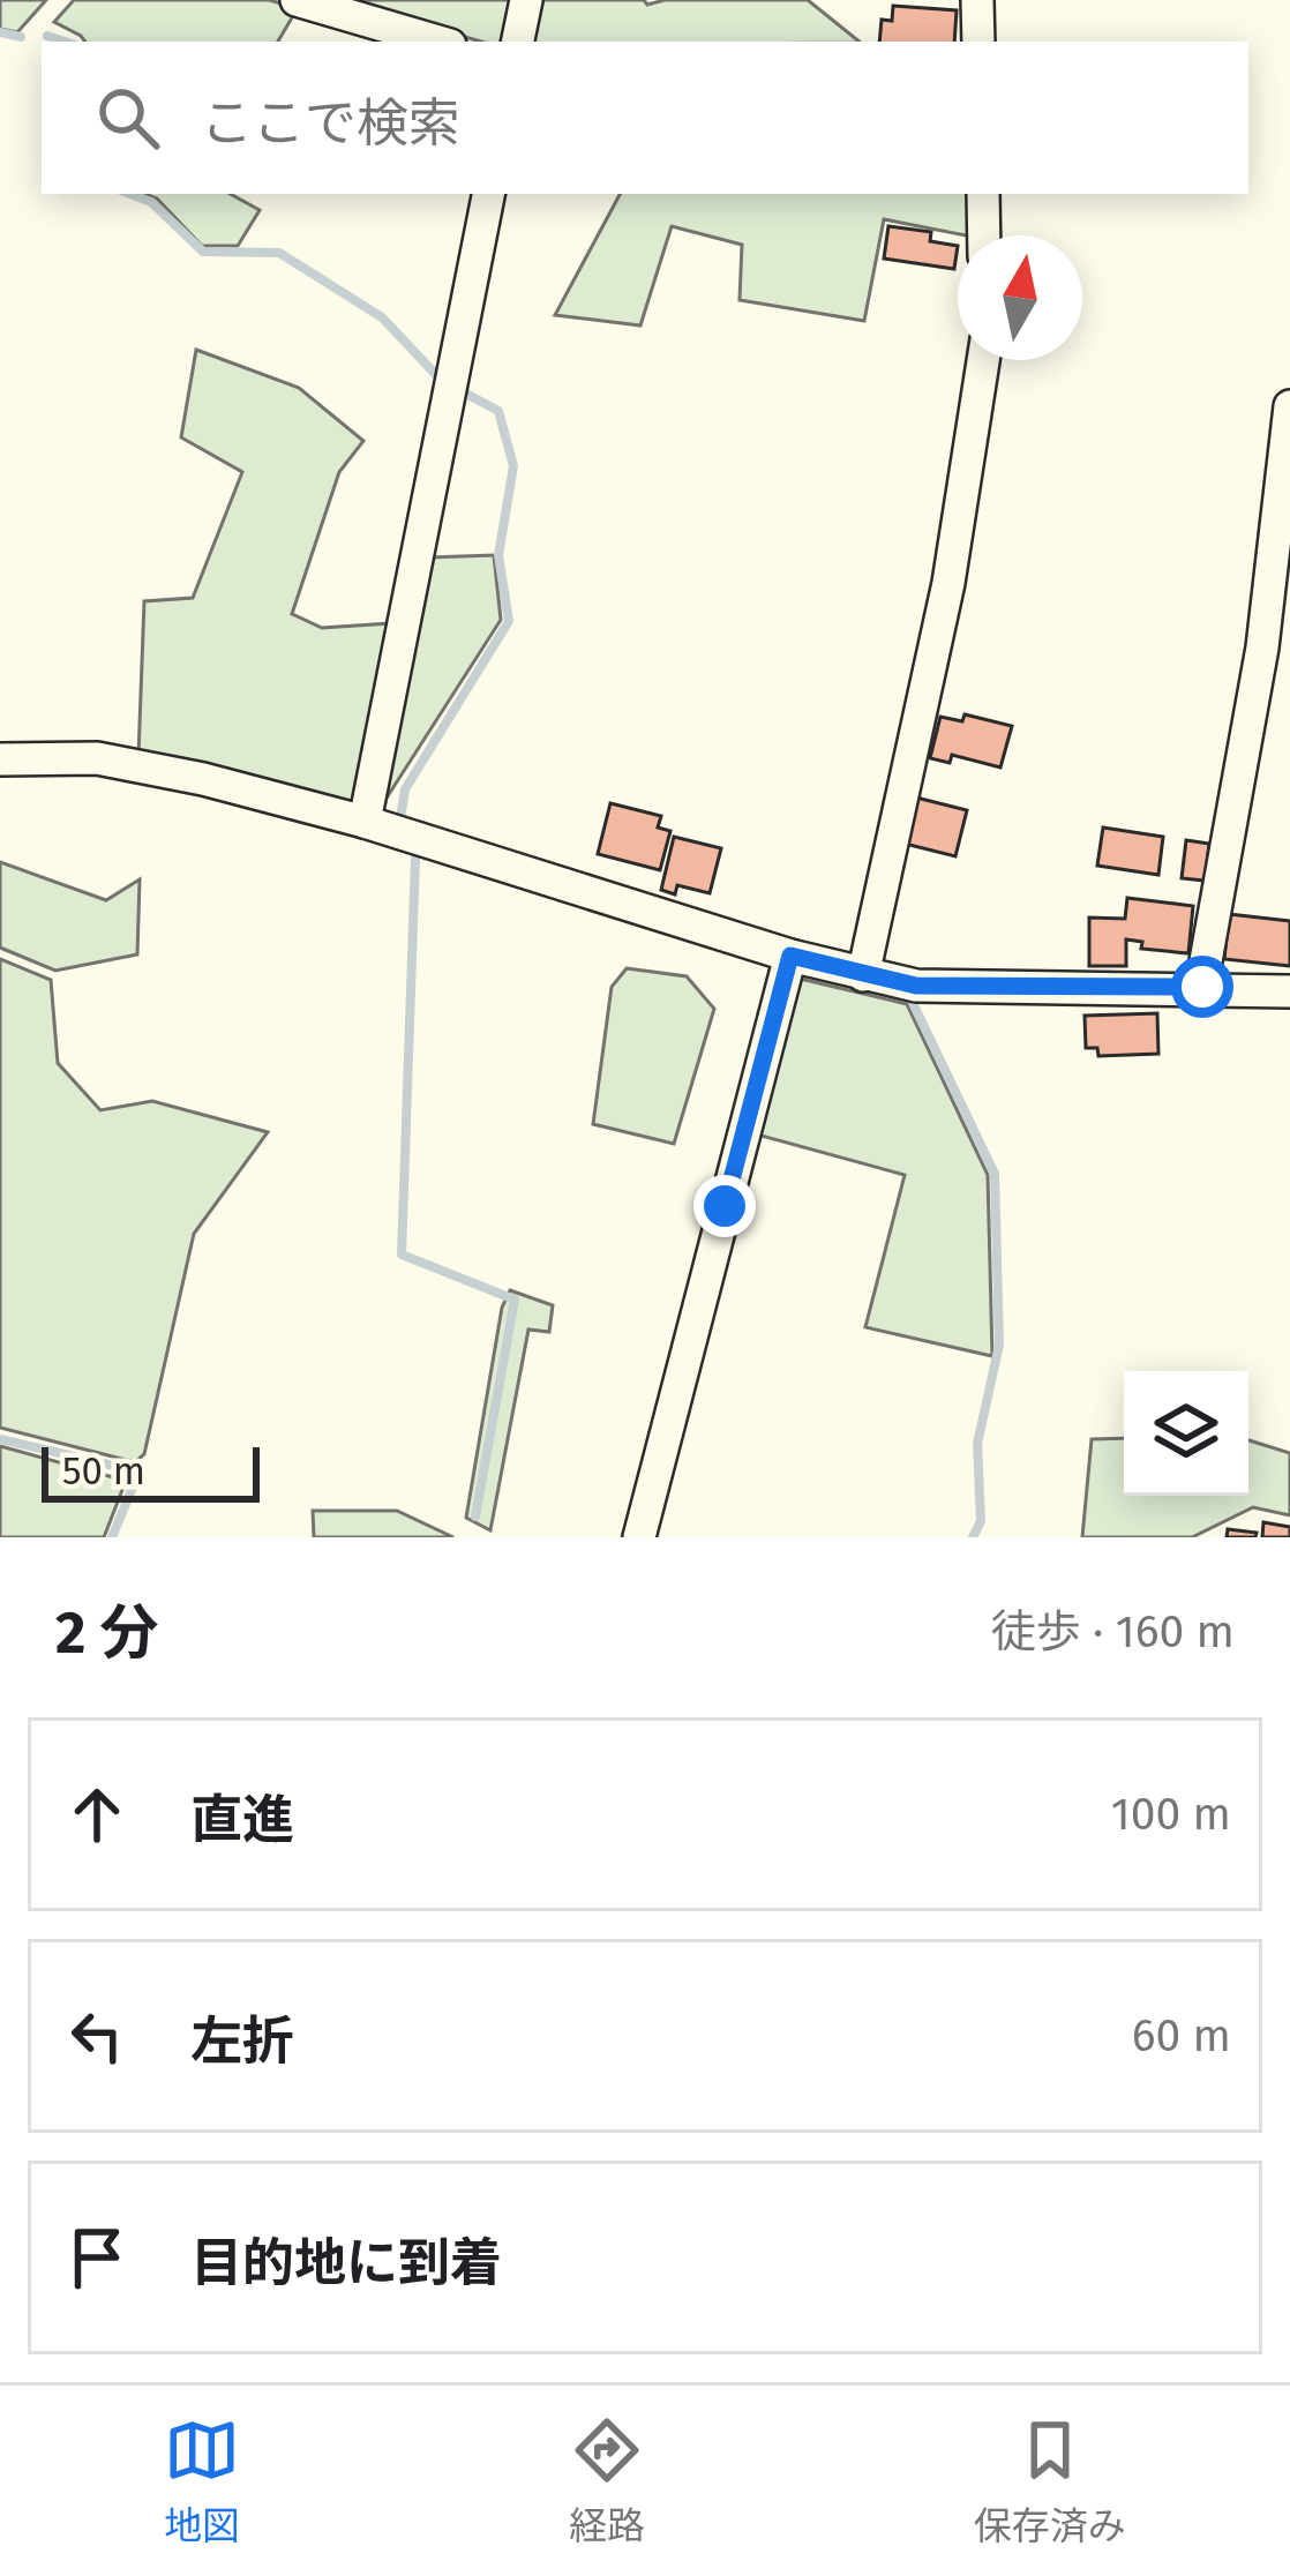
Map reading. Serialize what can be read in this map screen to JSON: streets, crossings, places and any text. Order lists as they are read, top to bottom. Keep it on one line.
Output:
{"scale_bar":"50 m","north":"top","page":{"search":"ここで検索","scale":"50 m","heading":["2 分","徒歩 · 160 m"],"list":[["直進","100 m"],["左折","60 m"],"目的地に到着"],"nav":["地図","経路","保存済み"]}}
